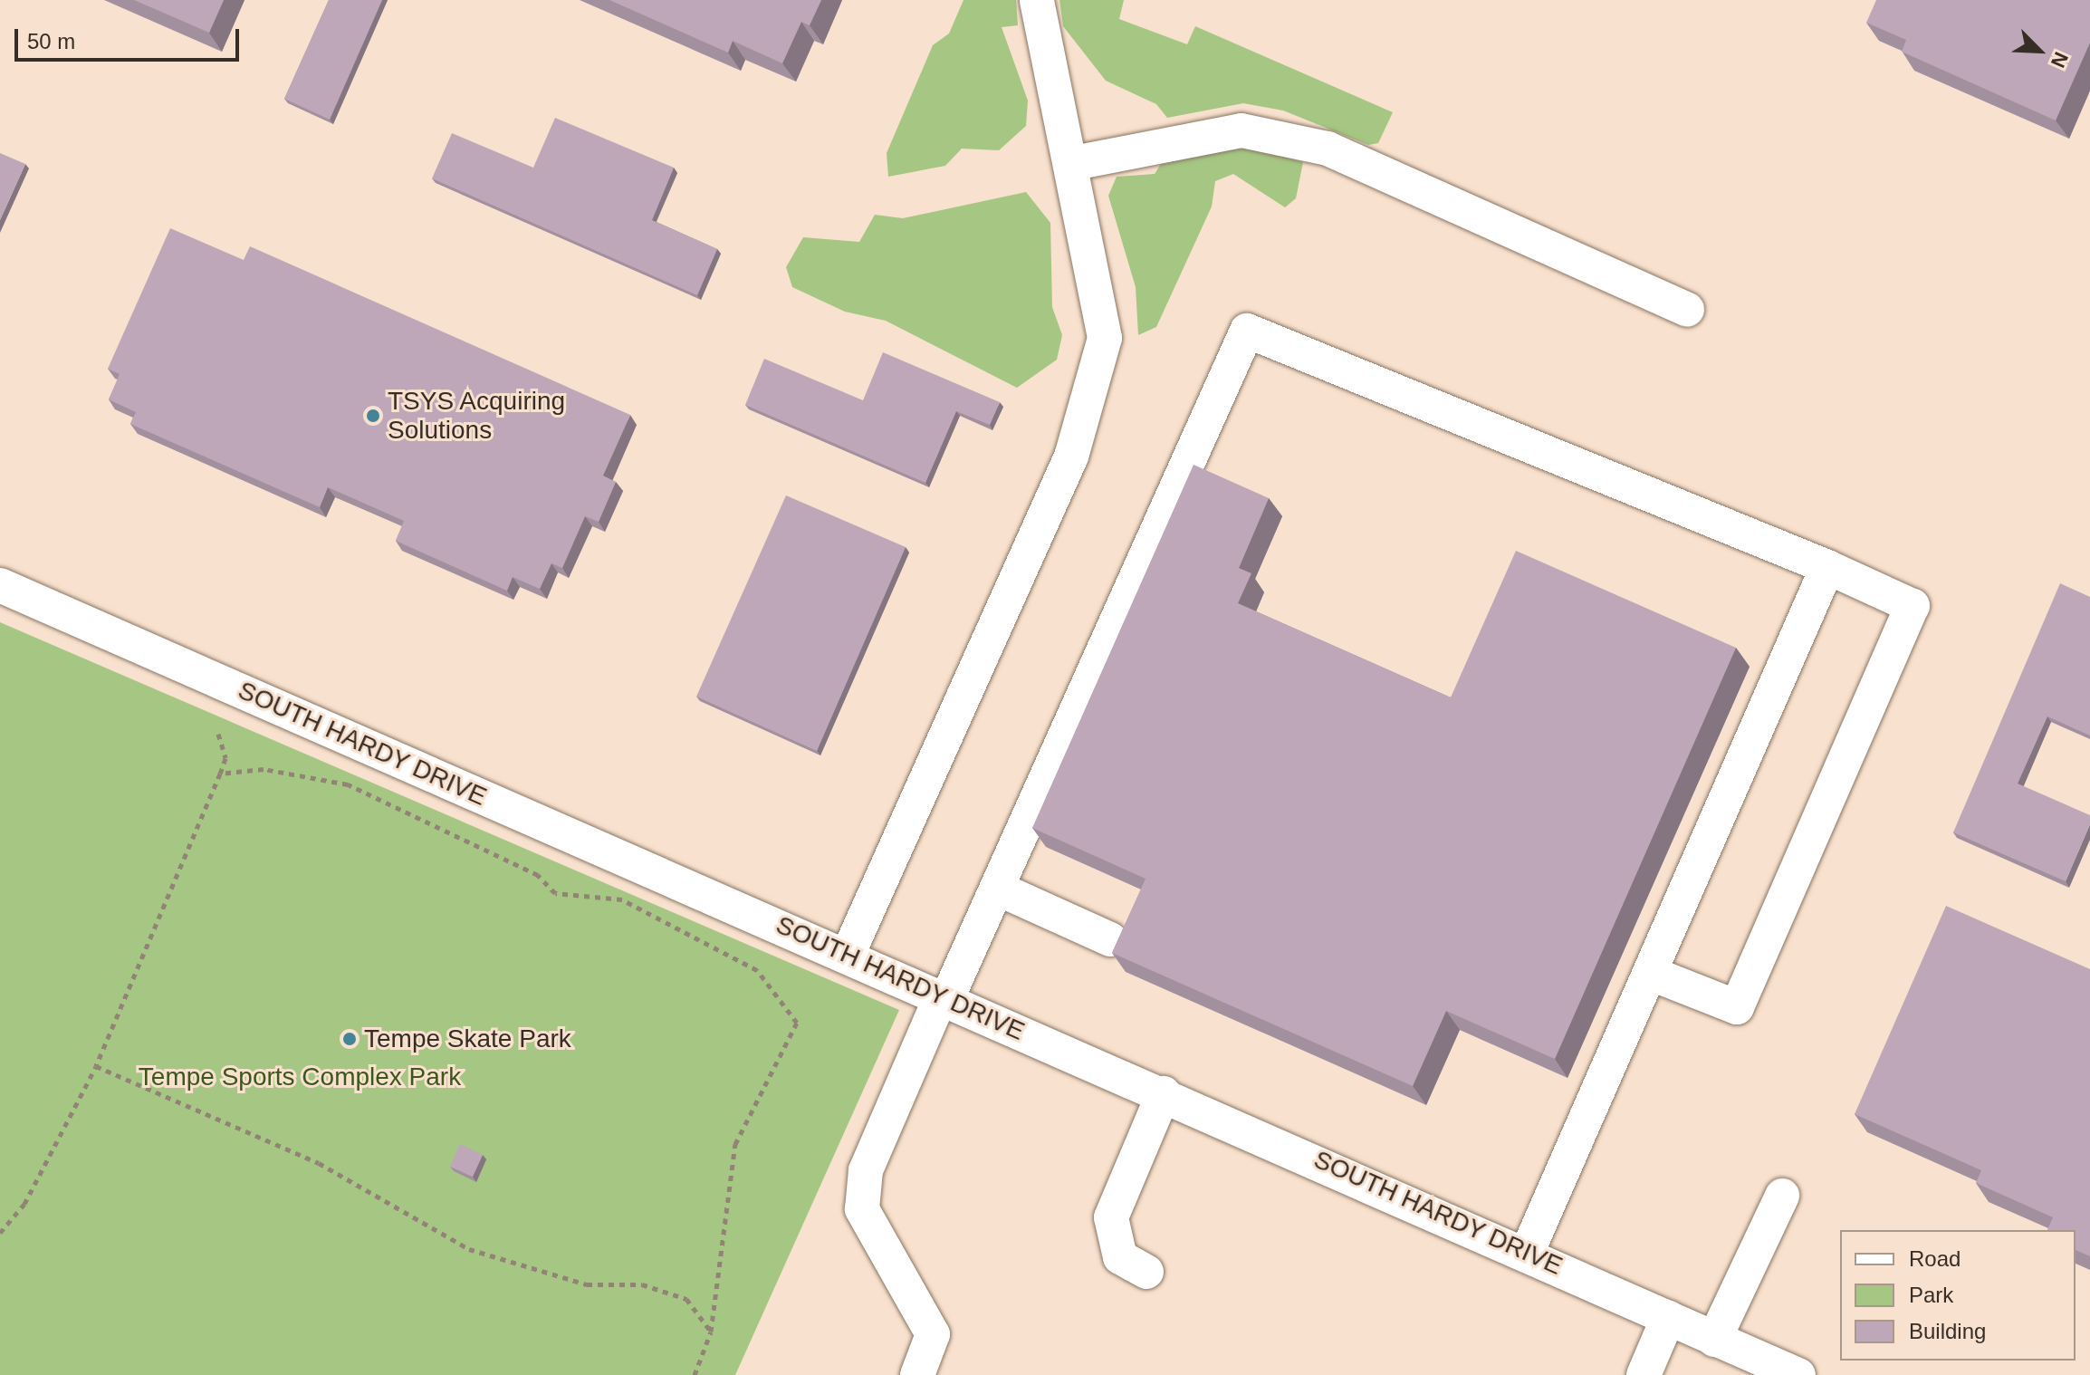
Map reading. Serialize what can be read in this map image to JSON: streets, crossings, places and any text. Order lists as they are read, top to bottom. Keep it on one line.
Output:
{"streets":{"street":["SOUTH HARDY DRIVE"]},"parks":["Tempe Sports Complex Park"],"places":["TSYS Acquiring Solutions","Tempe Skate Park"],"legend":["Road","Park","Building"],"scale_bar":"50 m","north":"bottom right"}
